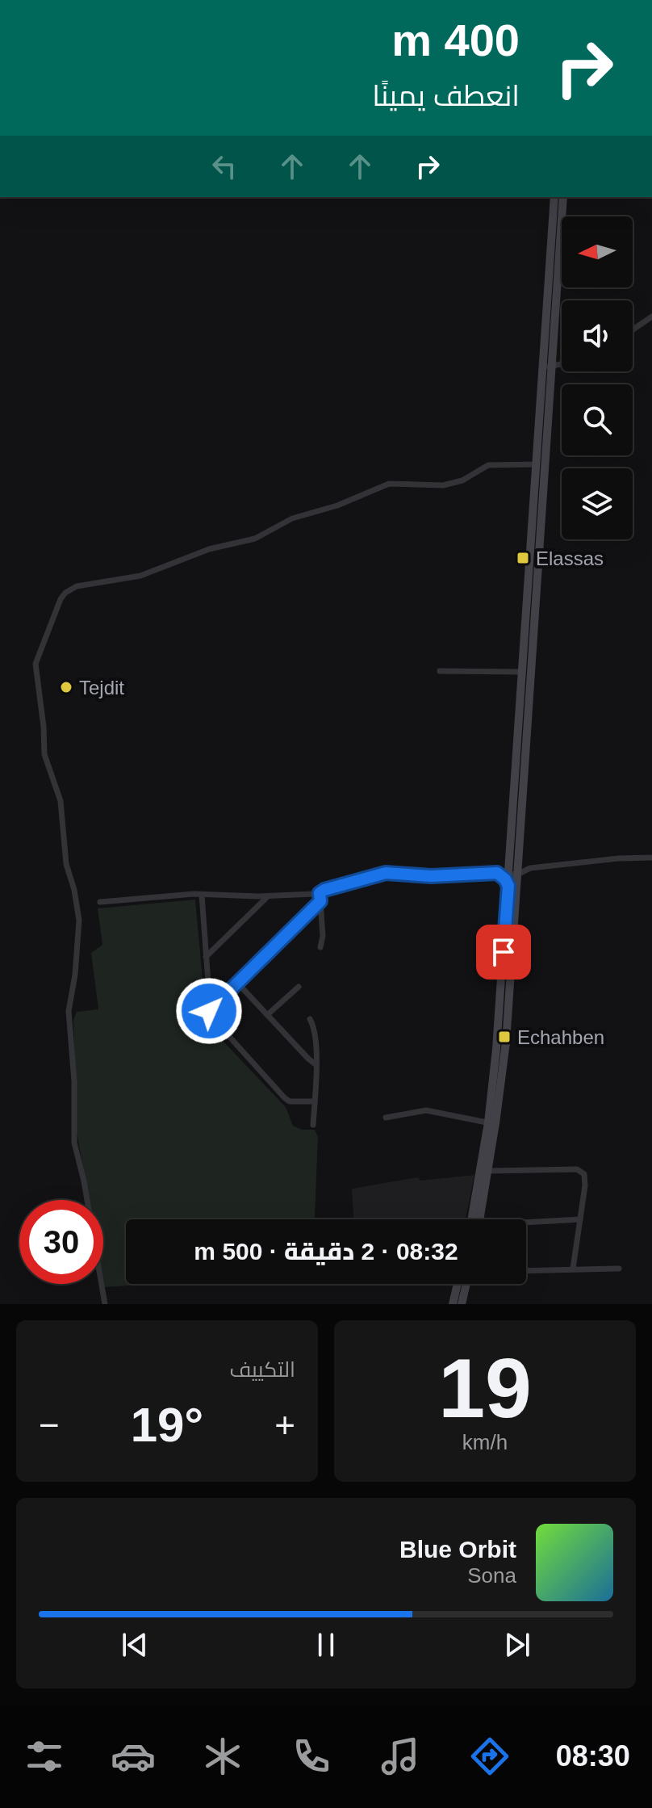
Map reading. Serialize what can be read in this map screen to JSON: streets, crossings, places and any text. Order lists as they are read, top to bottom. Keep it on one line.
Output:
{"places":{"transit":["Elassas","Echahben"],"other":["Tejdit"]},"north":"left","page":{"turn":["400 m","انعطف يمينًا"],"limit":"30","trip":"08:32 · 2 دقيقة · 500 m","tile":[["19","km/h"],"التكييف"],"heat":["−","19°","+"],"song":["Blue Orbit","Sona"],"tabs":"08:30"}}
